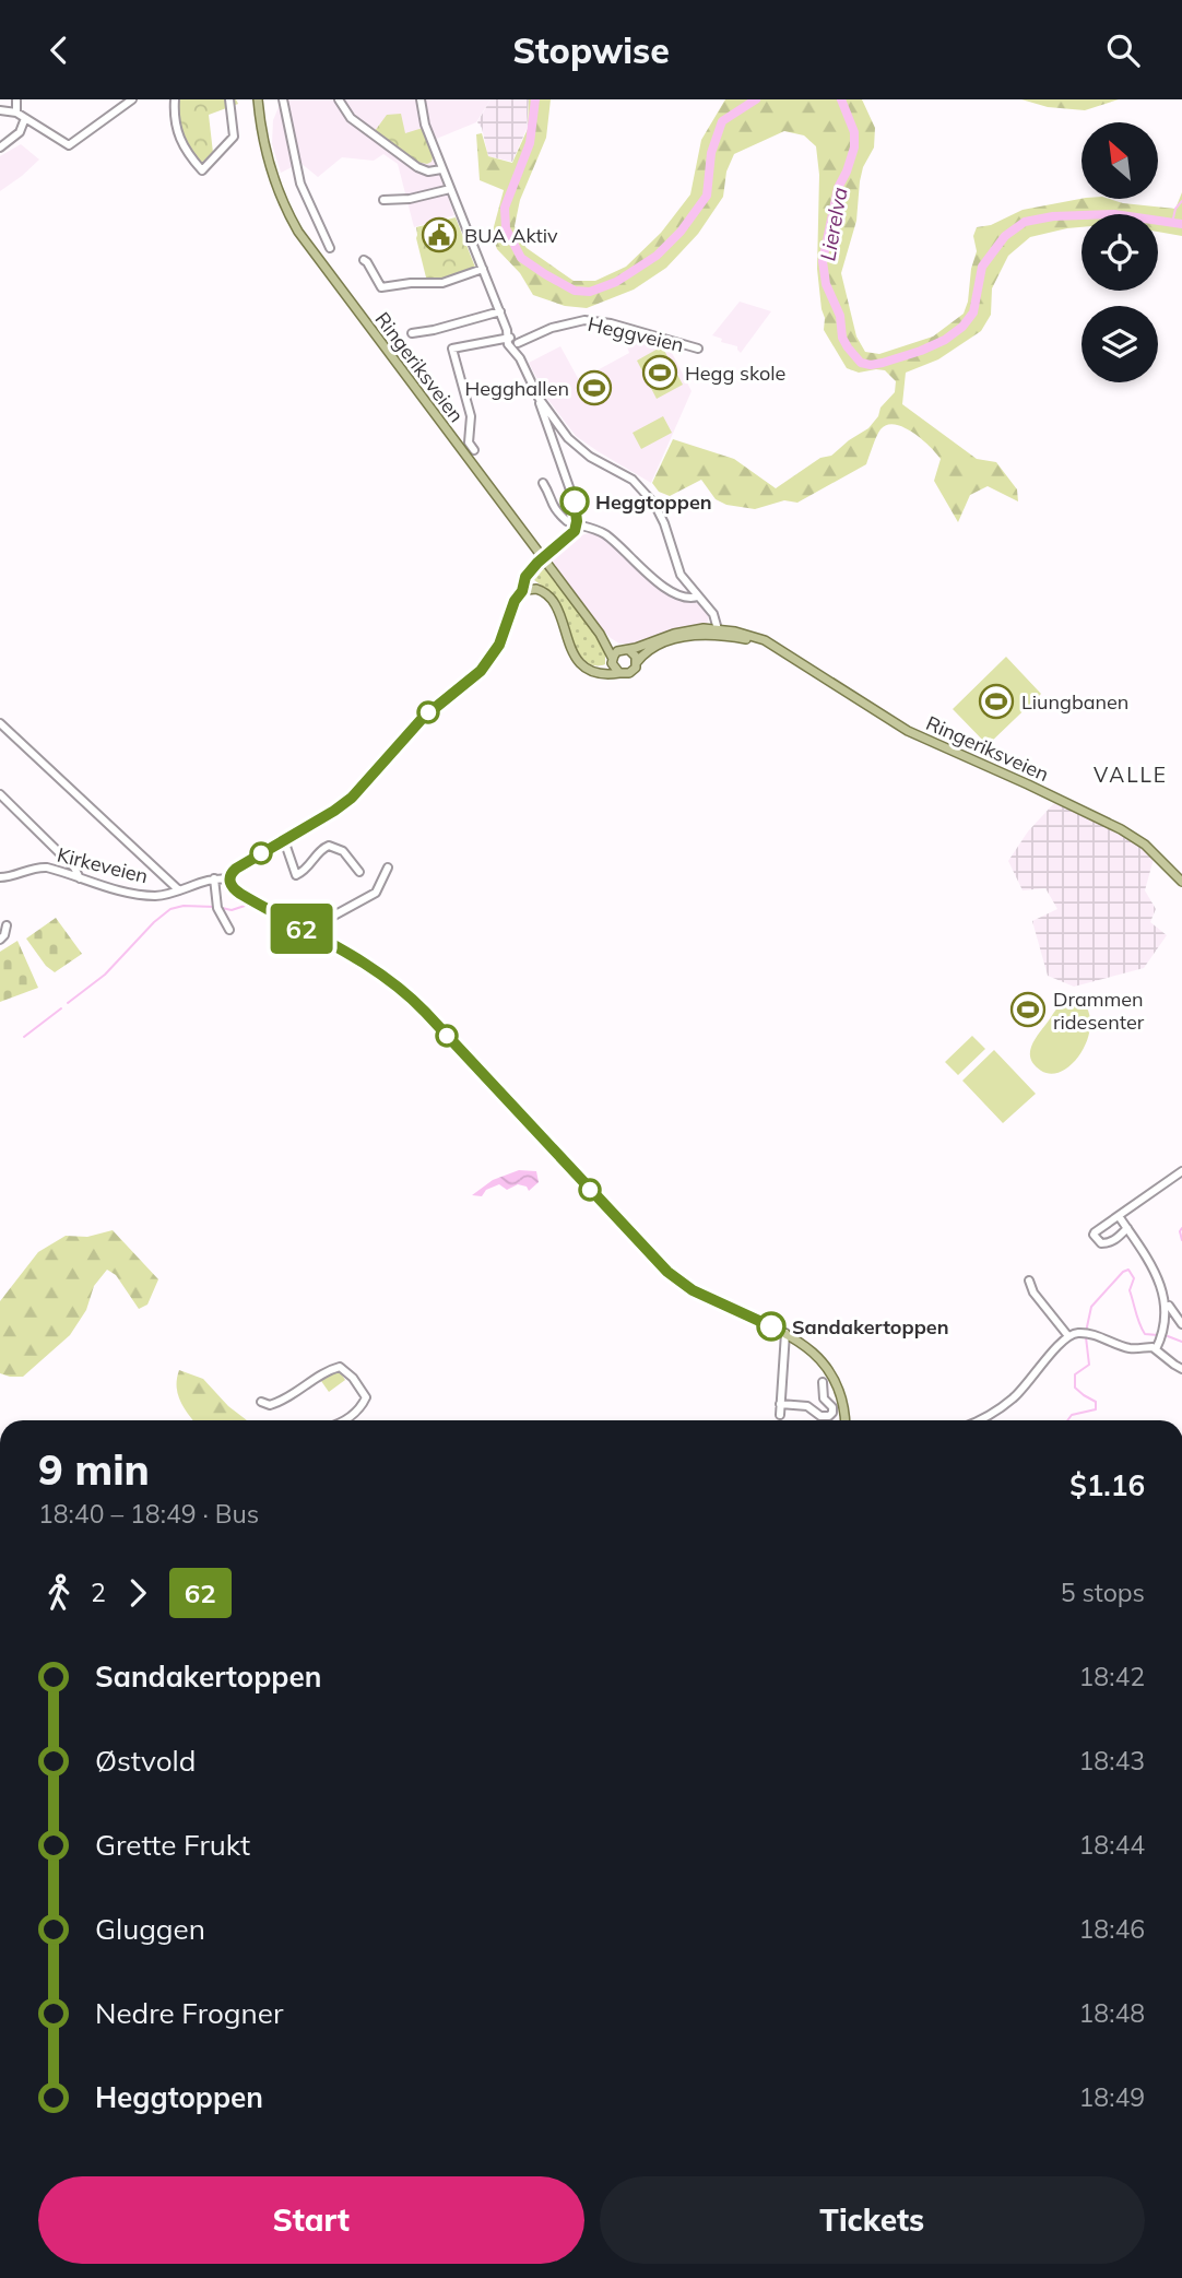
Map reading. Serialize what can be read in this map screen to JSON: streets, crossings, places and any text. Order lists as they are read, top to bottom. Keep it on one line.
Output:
{"streets":{"main road":["Ringeriksveien"],"street":["Heggveien","Kirkeveien"]},"districts":["VALLE"],"water":["Lierelva"],"places":{"public building":["BUA Aktiv"],"sports":["Hegg skole","Hegghallen","Liungbanen","Drammen ridesenter"],"other":["Heggtoppen","Sandakertoppen"]},"lines":["bus line 62"],"north":"top left","page":{"header":"Stopwise","on_map":"62","heading":["9 min","18:40 – 18:49 · Bus","$1.16"],"legs":["2","62","5 stops"],"list":[{"name":"Sandakertoppen","value":"18:42"},{"name":"Østvold","value":"18:43"},{"name":"Grette Frukt","value":"18:44"},{"name":"Gluggen","value":"18:46"},{"name":"Nedre Frogner","value":"18:48"},{"name":"Heggtoppen","value":"18:49"}],"buttons":["Start","Tickets"]}}
